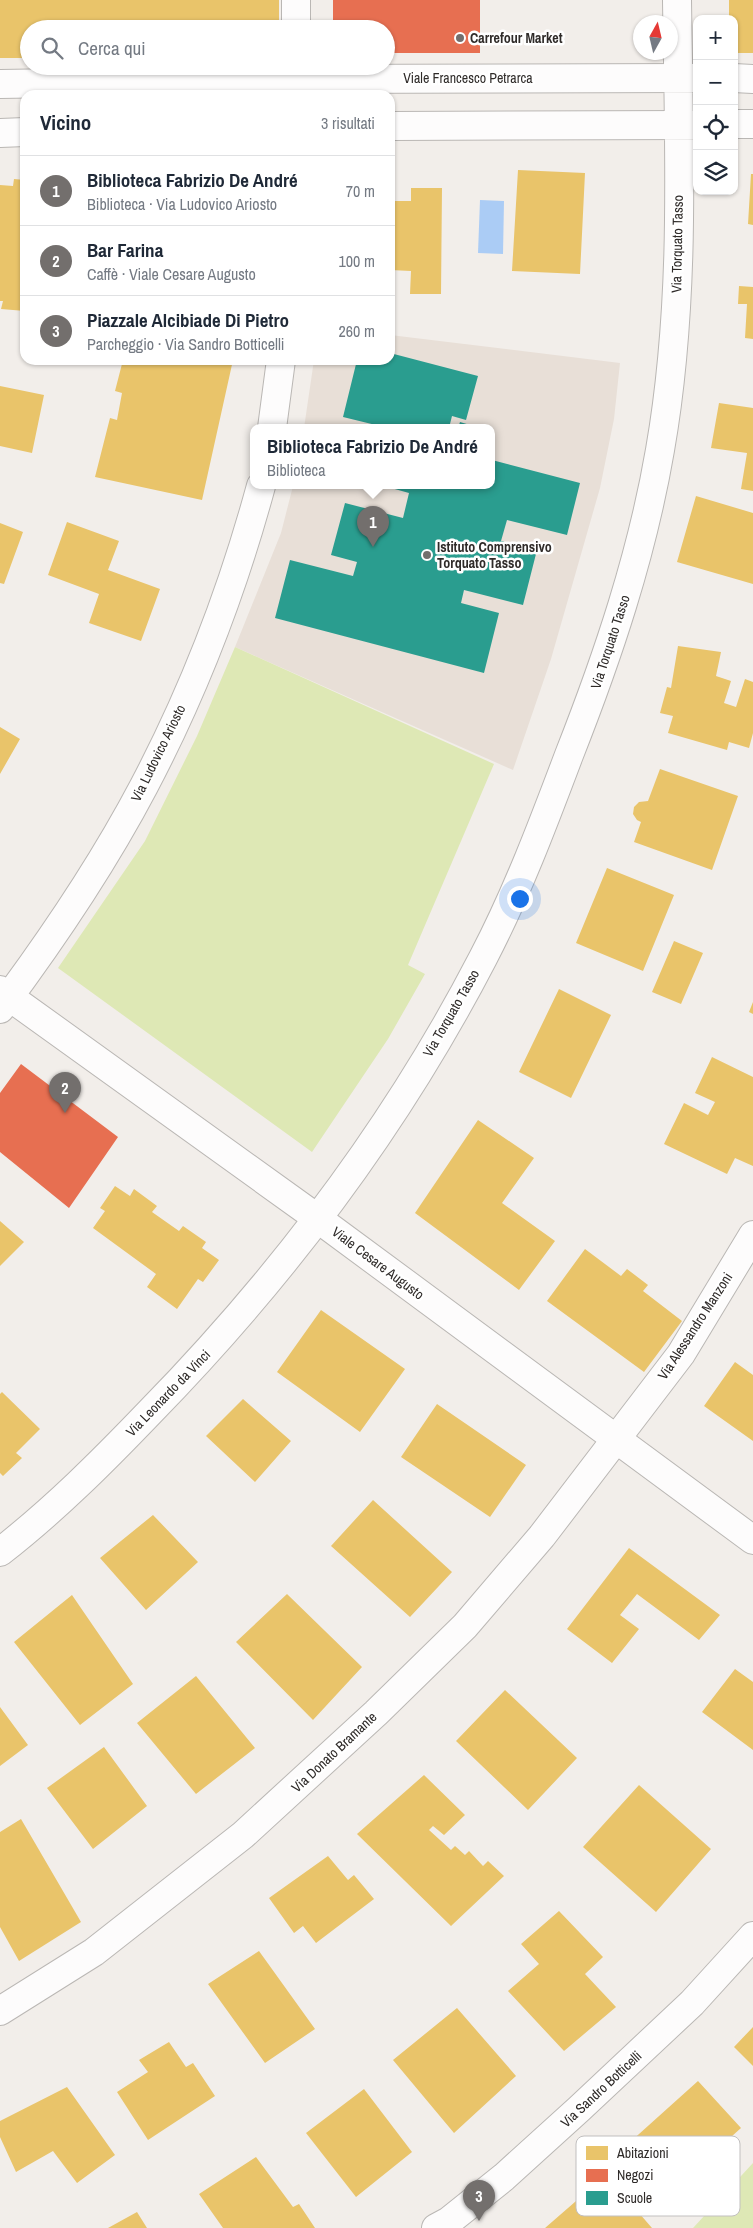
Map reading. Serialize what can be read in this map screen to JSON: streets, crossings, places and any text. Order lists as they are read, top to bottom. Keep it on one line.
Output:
{"streets":{"street":["Viale Francesco Petrarca","Via Torquato Tasso","Via Ludovico Ariosto","Viale Cesare Augusto","Via Alessandro Manzoni","Via Leonardo da Vinci","Via Donato Bramante","Via Sandro Botticelli"]},"crossings":[["Viale Francesco Petrarca","Via Torquato Tasso"],["Via Torquato Tasso","Viale Cesare Augusto"],["Via Torquato Tasso","Via Leonardo da Vinci"],["Via Ludovico Ariosto","Viale Cesare Augusto"],["Viale Cesare Augusto","Via Alessandro Manzoni"],["Viale Cesare Augusto","Via Leonardo da Vinci"],["Viale Cesare Augusto","Via Donato Bramante"],["Via Alessandro Manzoni","Via Donato Bramante"]],"places":["Carrefour Market","Istituto Comprensivo Torquato Tasso"],"legend":["Abitazioni","Negozi","Scuole"],"north":"top","page":{"map_buttons":["+","−"],"search":"Cerca qui","heading":["Vicino","3 risultati"],"list":[{"mark":"1","name":"Biblioteca Fabrizio De André","note":"Biblioteca · Via Ludovico Ariosto","value":"70 m"},{"mark":"2","name":"Bar Farina","note":"Caffè · Viale Cesare Augusto","value":"100 m"},{"mark":"3","name":"Piazzale Alcibiade Di Pietro","note":"Parcheggio · Via Sandro Botticelli","value":"260 m"}],"popup":["Biblioteca Fabrizio De André","Biblioteca"],"pins":["1","2","3"]}}
